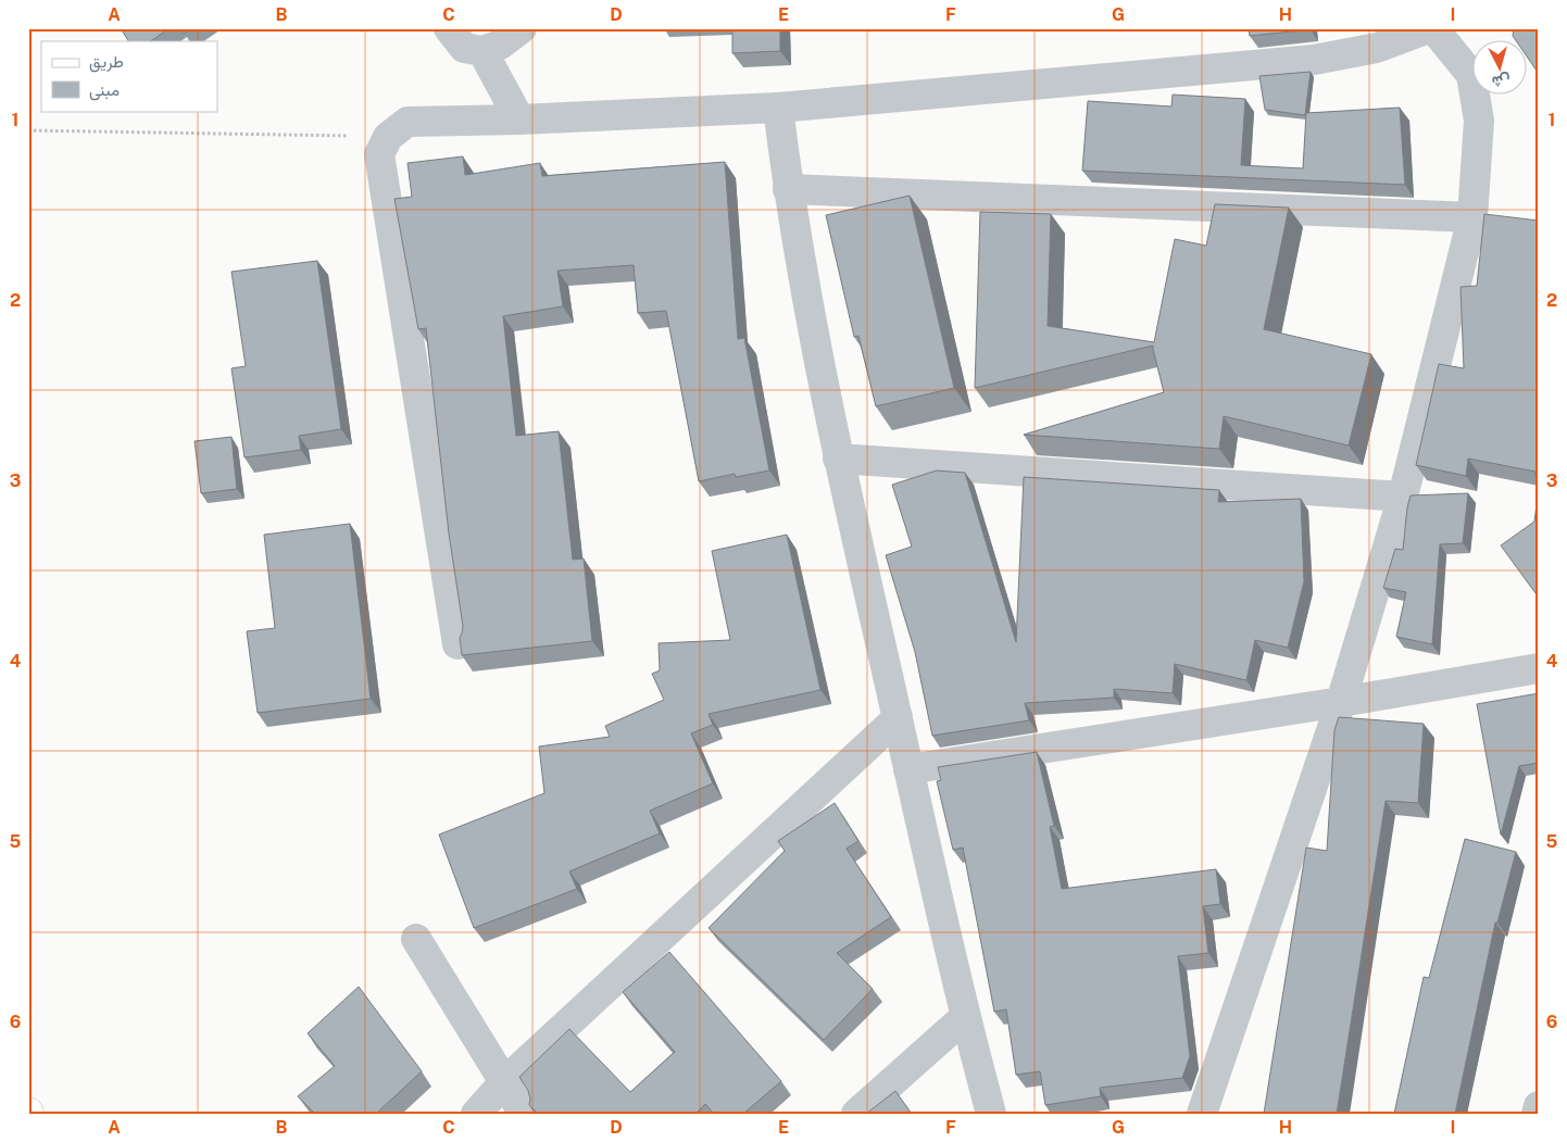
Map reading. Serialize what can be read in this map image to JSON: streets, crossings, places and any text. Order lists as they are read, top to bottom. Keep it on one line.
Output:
{"legend":["طريق","مبنى"],"north":"bottom","grid":{"columns":["A","B","C","D","E","F","G","H","I"],"rows":["1","2","3","4","5","6"]}}
